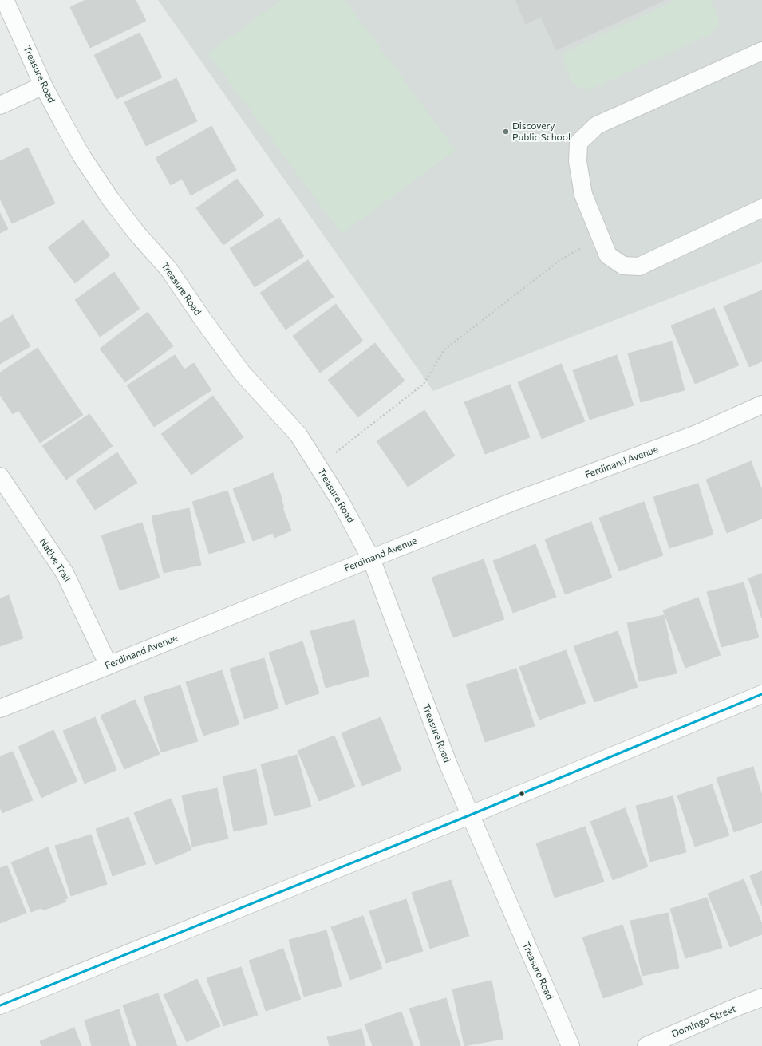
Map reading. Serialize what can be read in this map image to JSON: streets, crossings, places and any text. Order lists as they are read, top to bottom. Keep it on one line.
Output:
{"streets":{"street":["Treasure Road","Ferdinand Avenue","Native Trail","Domingo Street"]},"crossings":[["Treasure Road","Ferdinand Avenue"],["Ferdinand Avenue","Native Trail"]],"places":["Discovery Public School"]}
